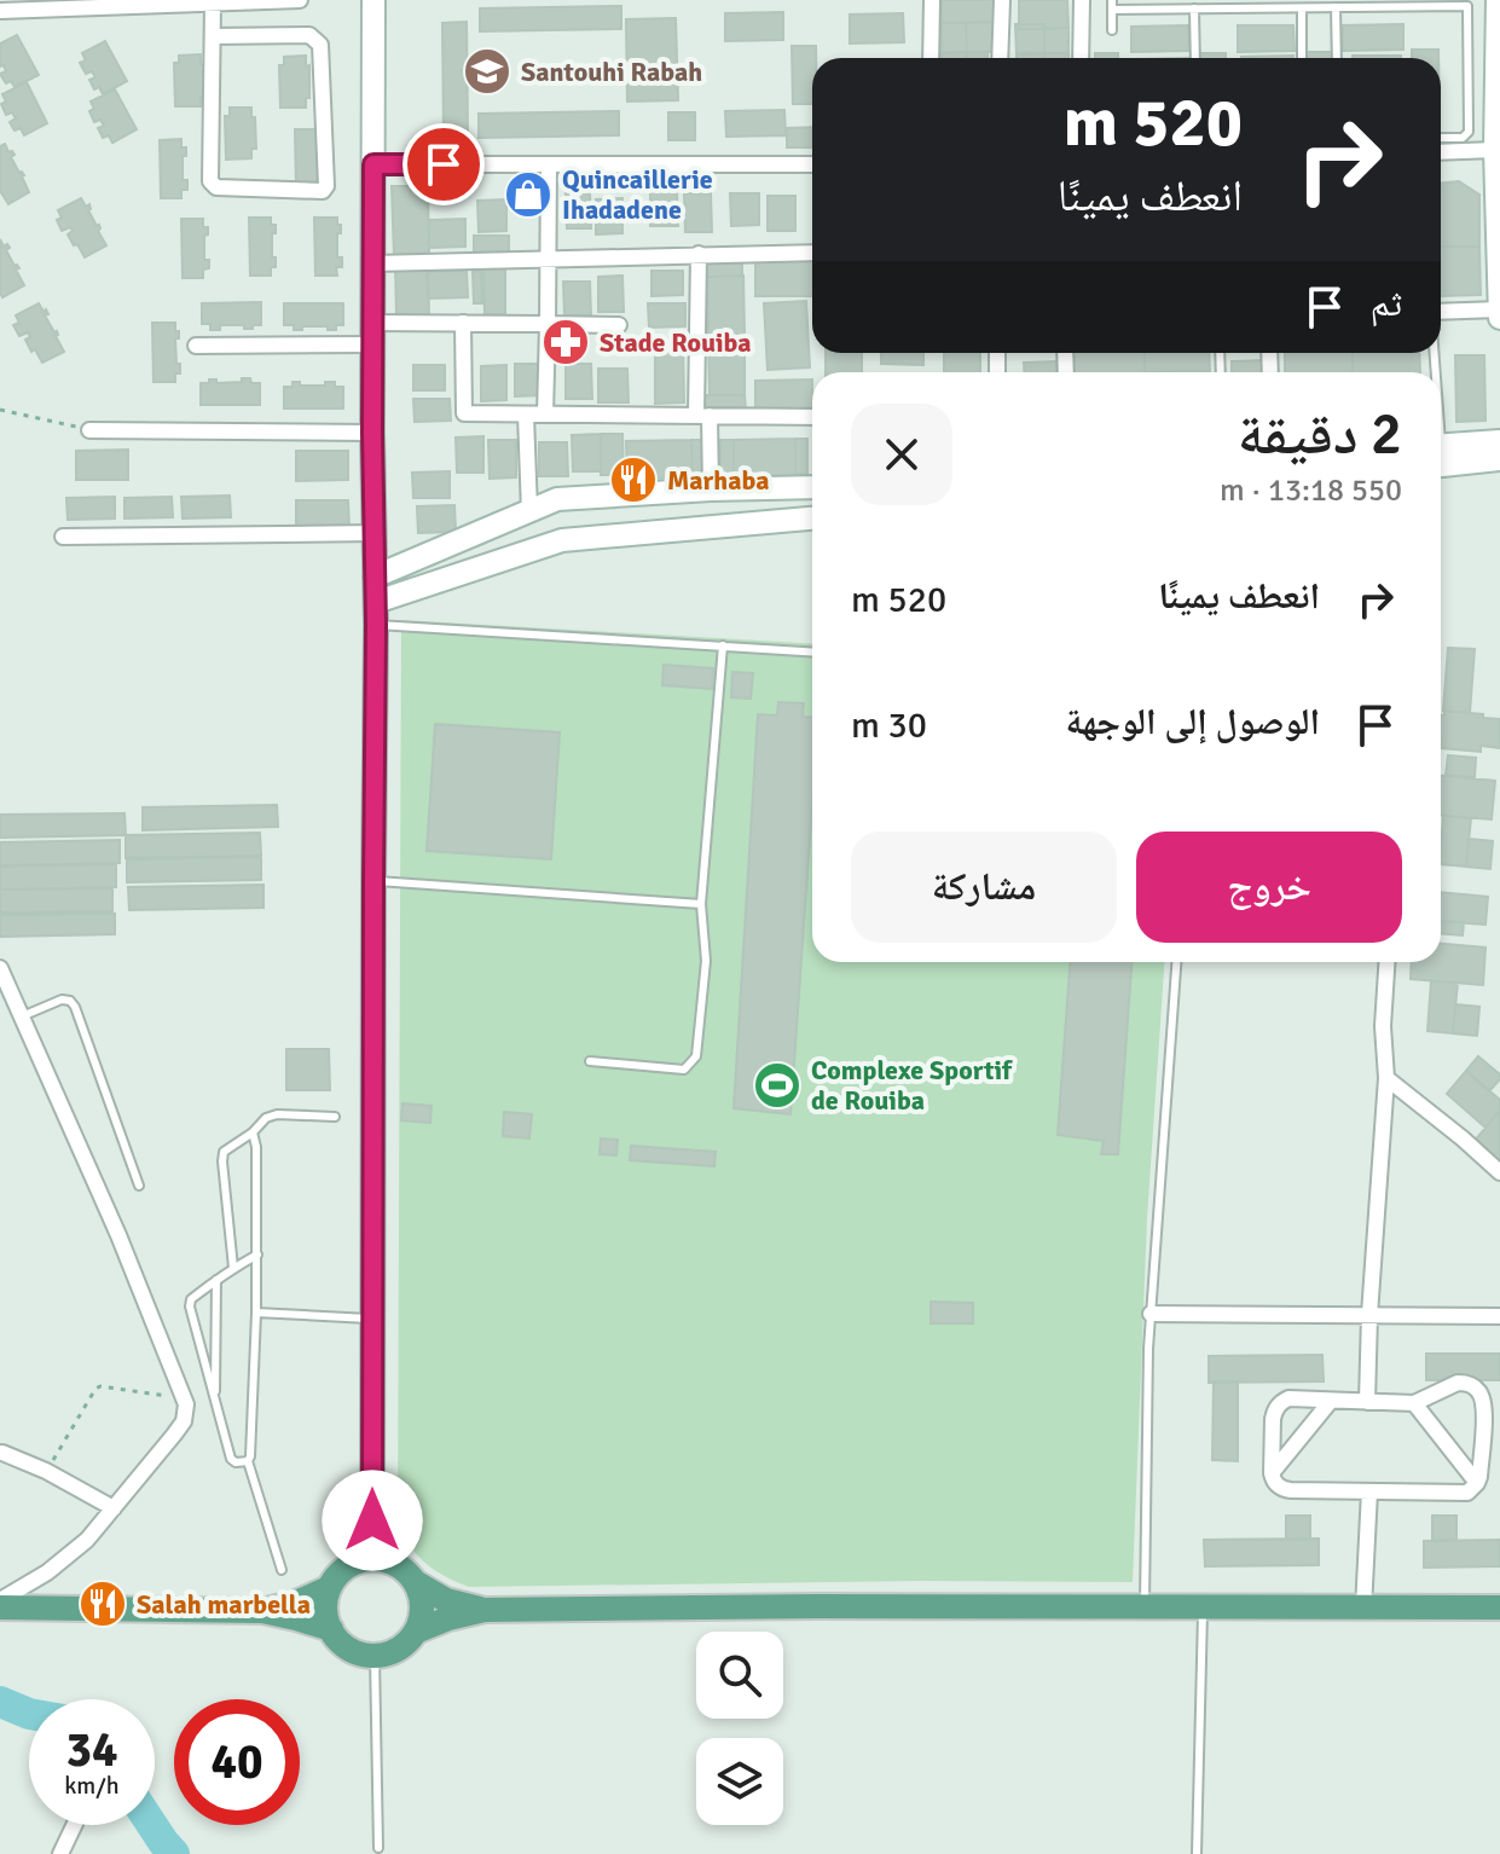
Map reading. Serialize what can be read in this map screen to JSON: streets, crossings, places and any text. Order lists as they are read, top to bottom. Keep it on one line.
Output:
{"places":{"school or university":["Santouhi Rabah"],"shop":["Quincaillerie Ihadadene"],"pharmacy":["Stade Rouiba"],"restaurant":["Marhaba","Salah marbella"],"sports":["Complexe Sportif de Rouiba"]},"page":{"turn":["520 m","انعطف يمينًا"],"then":"ثم","heading":["2 دقيقة","550 m · 13:18"],"list":[{"name":"انعطف يمينًا","value":"520 m"},{"name":"الوصول إلى الوجهة","value":"30 m"}],"buttons":["خروج","مشاركة"],"speed":"34 km/h","limit":"40"}}
